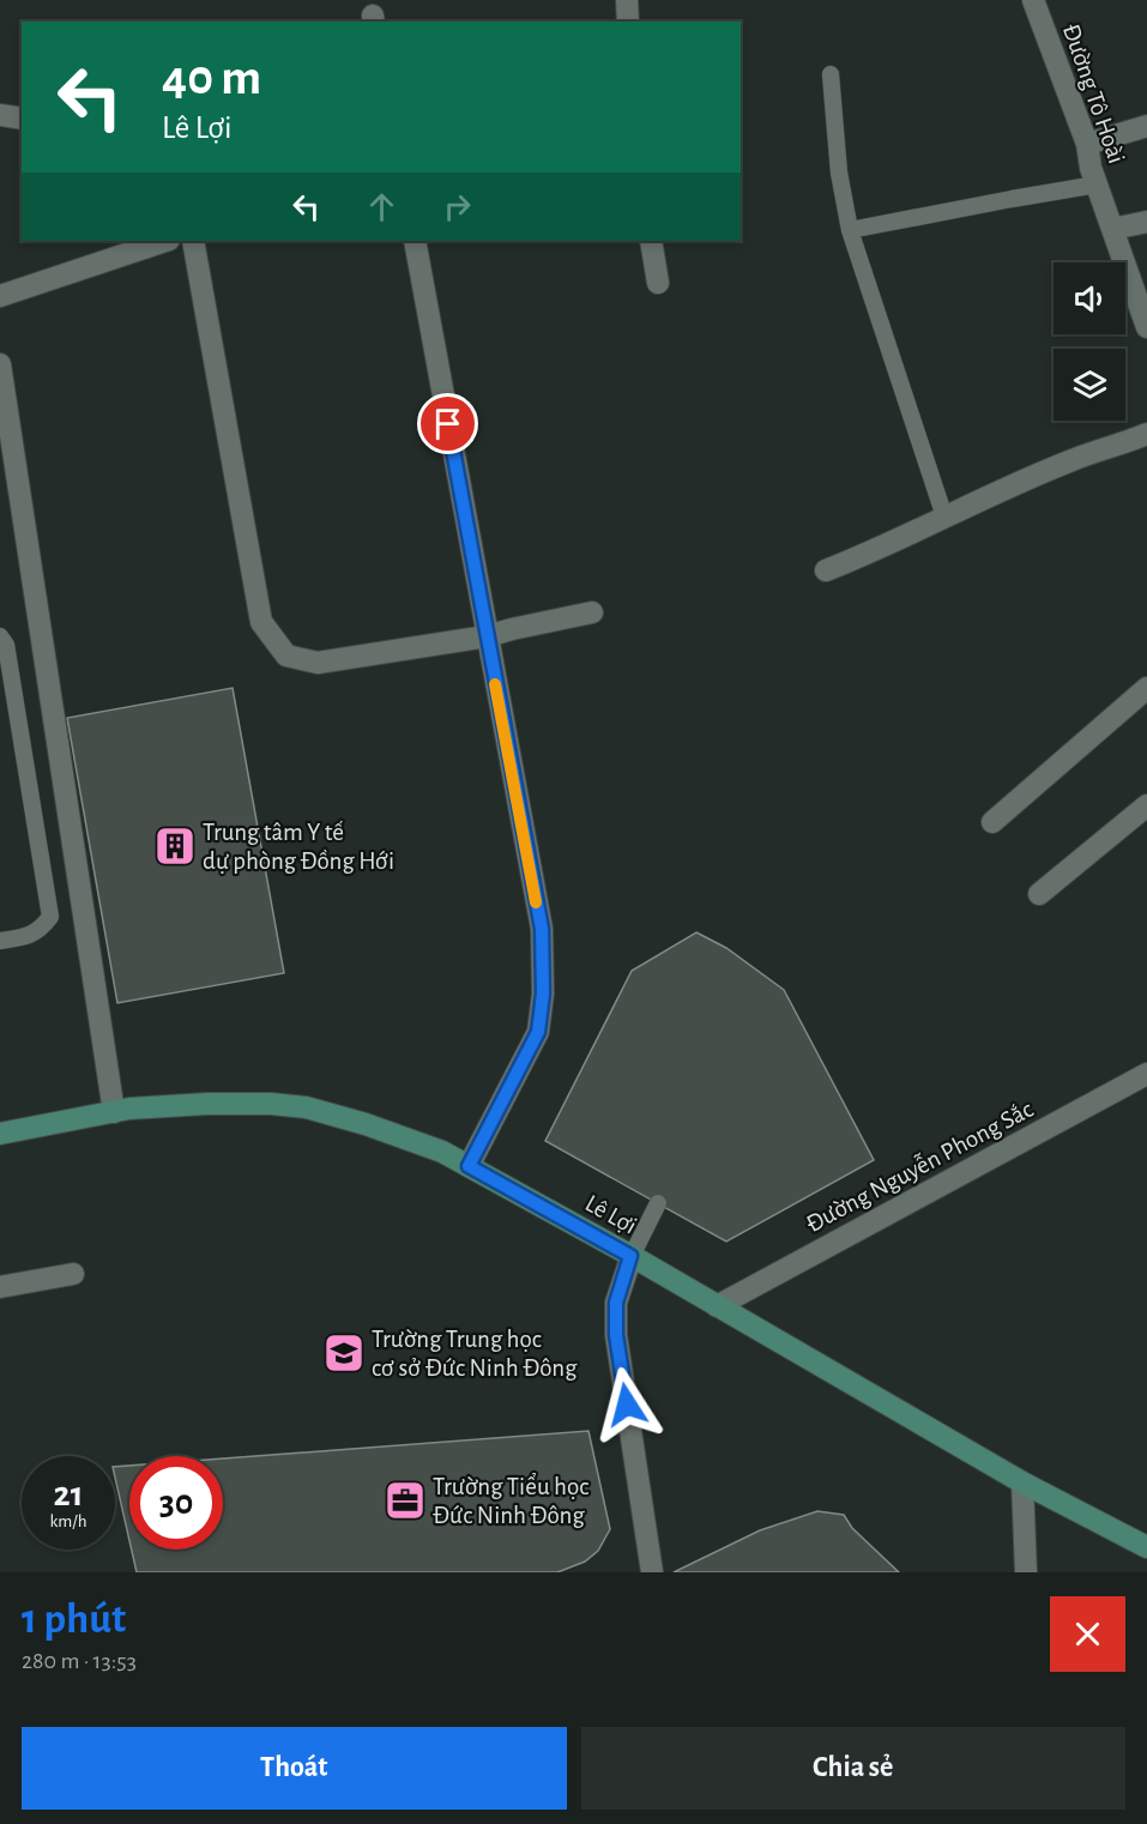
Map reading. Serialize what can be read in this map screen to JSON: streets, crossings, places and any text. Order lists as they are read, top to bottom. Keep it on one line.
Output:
{"streets":{"main road":["Lê Lợi"],"street":["Đường Tô Hoài","Đường Nguyễn Phong Sắc"]},"crossings":[["Đường Nguyễn Phong Sắc","Lê Lợi"]],"places":{"building":["Trung tâm Y tế dự phòng Đồng Hới"],"school or university":["Trường Trung học cơ sở Đức Ninh Đông"],"office":["Trường Tiểu học Đức Ninh Đông"]},"page":{"turn":["40 m","Lê Lợi"],"speed":"21 km/h","limit":"30","heading":["1 phút","280 m · 13:53"],"buttons":["Thoát","Chia sẻ"]}}
